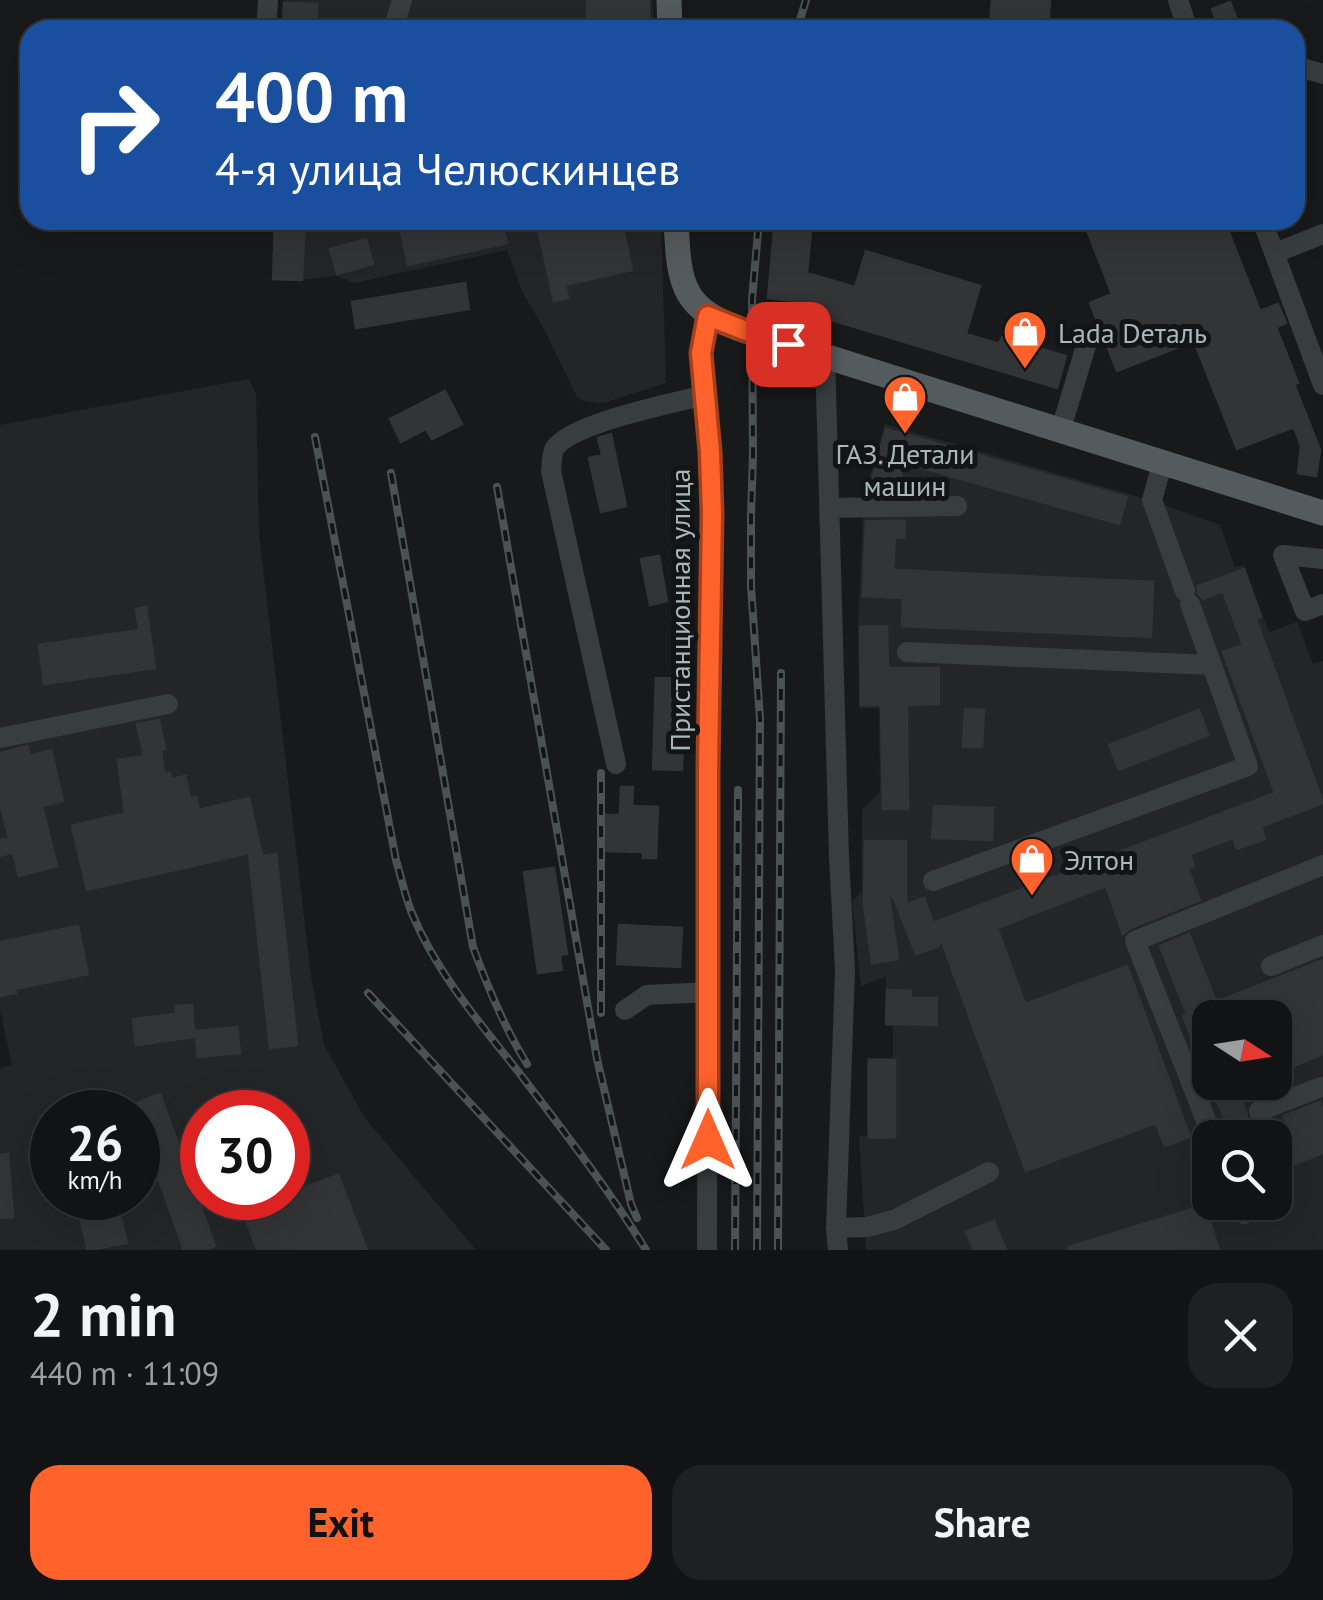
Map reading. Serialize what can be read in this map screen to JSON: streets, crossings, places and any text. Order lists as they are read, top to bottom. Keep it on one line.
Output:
{"streets":{"street":["Пристанционная улица"]},"places":{"shop":["Lada Dеталь","ГАЗ. Детали машин","Элтон"]},"north":"right","page":{"turn":["400 m","4-я улица Челюскинцев"],"speed":"26 km/h","limit":"30","heading":["2 min","440 m · 11:09"],"buttons":["Exit","Share"]}}
